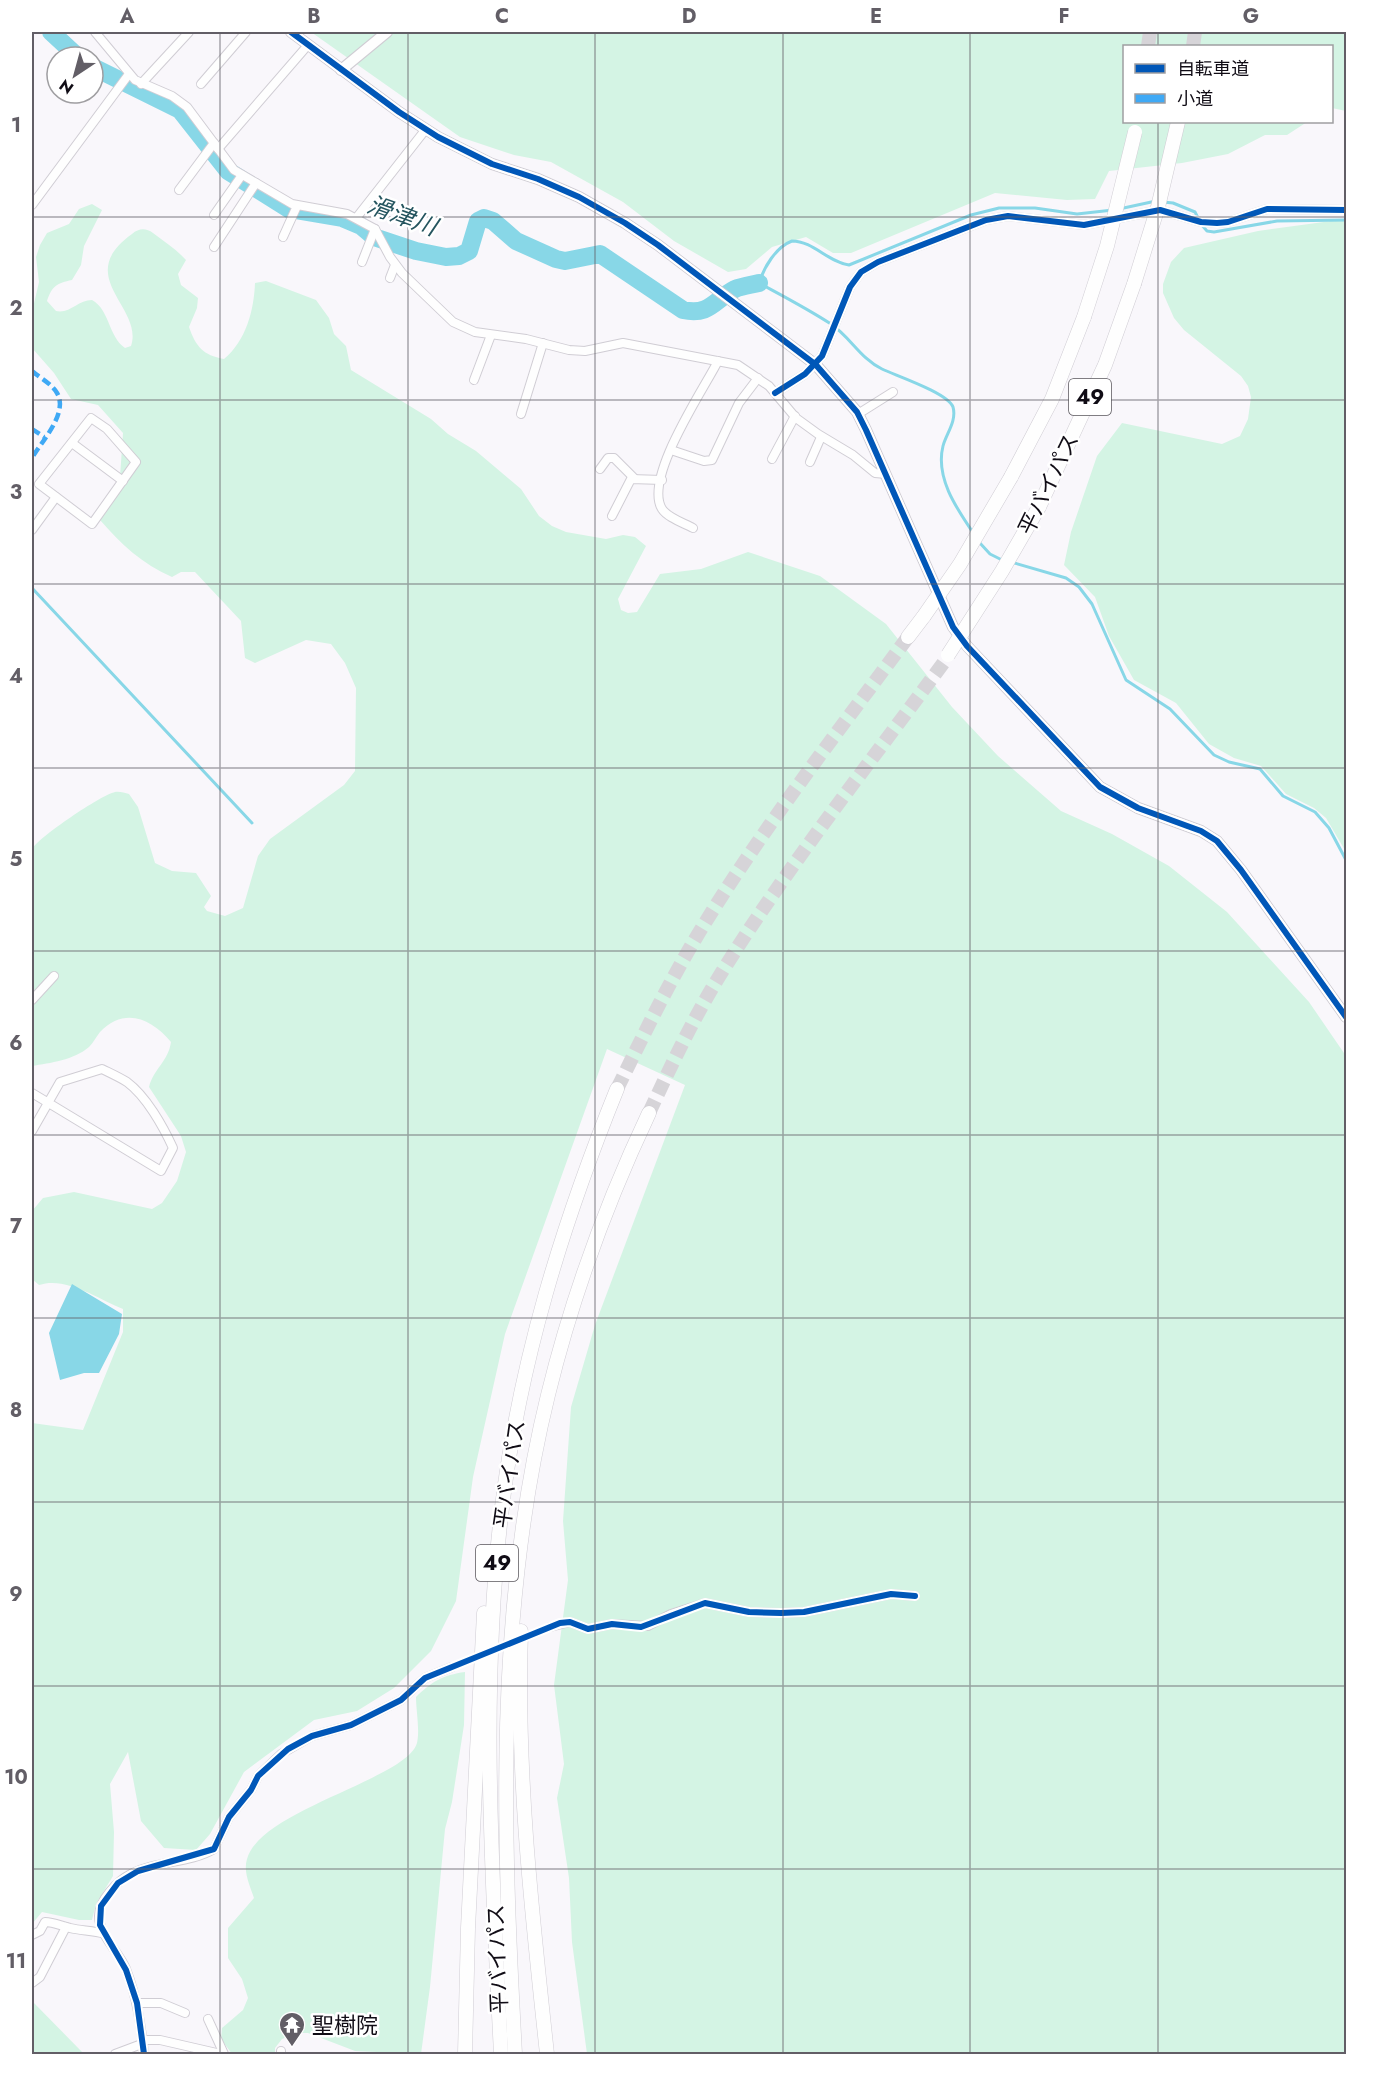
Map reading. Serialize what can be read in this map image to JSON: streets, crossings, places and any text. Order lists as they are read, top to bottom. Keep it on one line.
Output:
{"streets":{"highway":["49","平バイパス"]},"water":["滑津川"],"places":{"temple":["聖樹院"]},"legend":["自転車道","小道"],"north":"bottom left","grid":{"columns":["A","B","C","D","E","F","G"],"rows":["1","2","3","4","5","6","7","8","9","10","11"]}}
